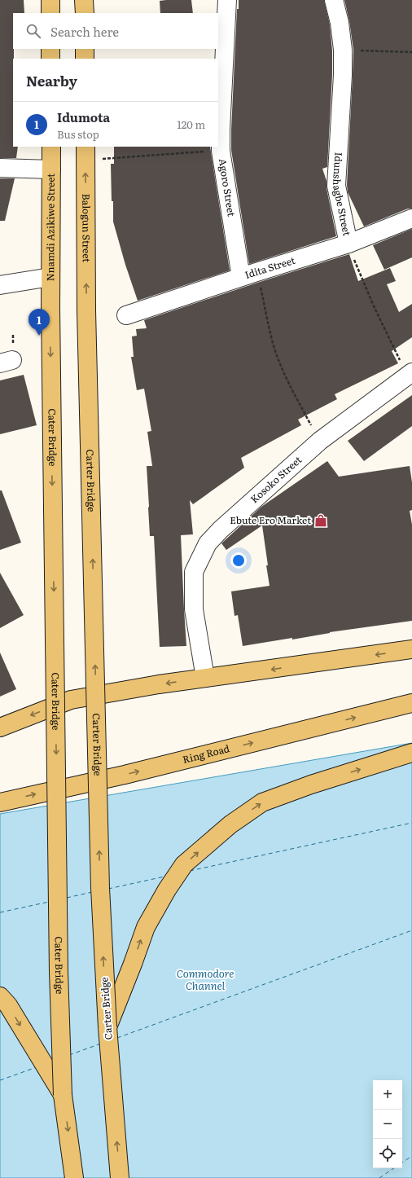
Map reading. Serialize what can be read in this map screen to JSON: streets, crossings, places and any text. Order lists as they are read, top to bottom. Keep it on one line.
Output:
{"streets":{"main road":["Nnamdi Azikiwe Street","Balogun Street","Cater Bridge","Carter Bridge","Ring Road"],"street":["Agoro Street","Idunshagbe Street","Idita Street","Kosoko Street"]},"crossings":[["Agoro Street","Idita Street"],["Idunshagbe Street","Idita Street"],["Idunshagbe Street","Kosoko Street"],["Nnamdi Azikiwe Street","Cater Bridge"],["Balogun Street","Carter Bridge"]],"one_way":["Balogun Street","Cater Bridge","Carter Bridge"],"water":["Commodore Channel"],"places":{"shop":["Ebute Ero Market"]},"page":{"search":"Search here","heading":"Nearby","list":[{"mark":"1","name":"Idumota","note":"Bus stop","value":"120 m"}],"pins":"1","map_buttons":["+","−"]}}
